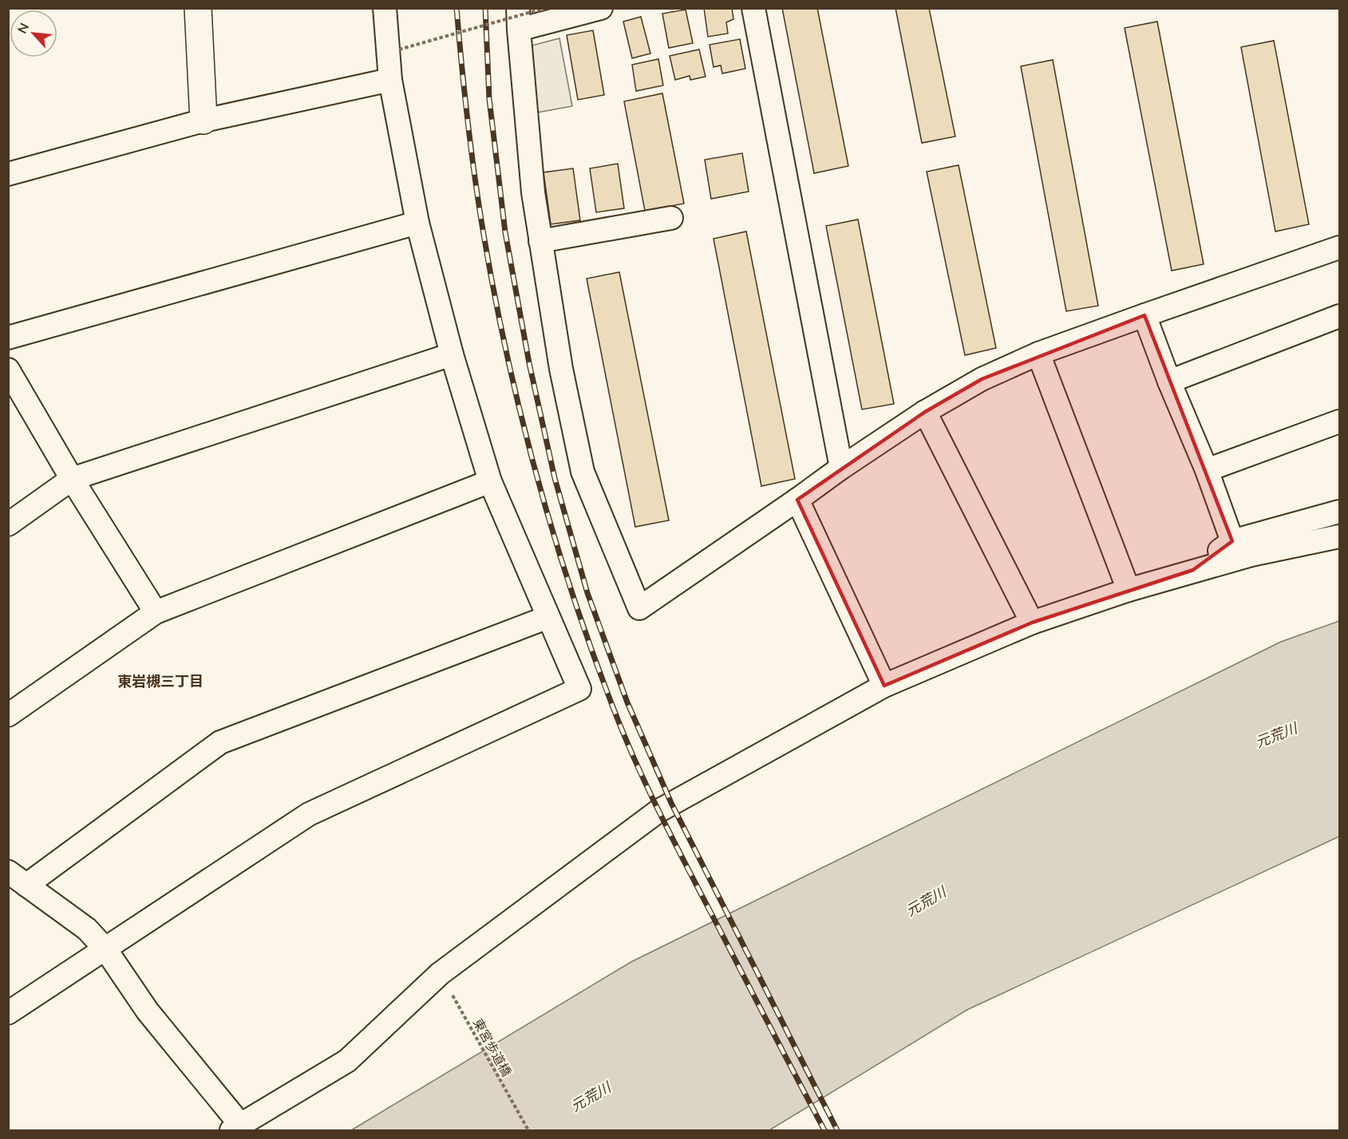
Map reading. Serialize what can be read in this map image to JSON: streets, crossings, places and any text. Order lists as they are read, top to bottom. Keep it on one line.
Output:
{"streets":{"path":["東宮歩道橋"]},"districts":["東岩槻三丁目"],"water":["元荒川"],"north":"top left"}
